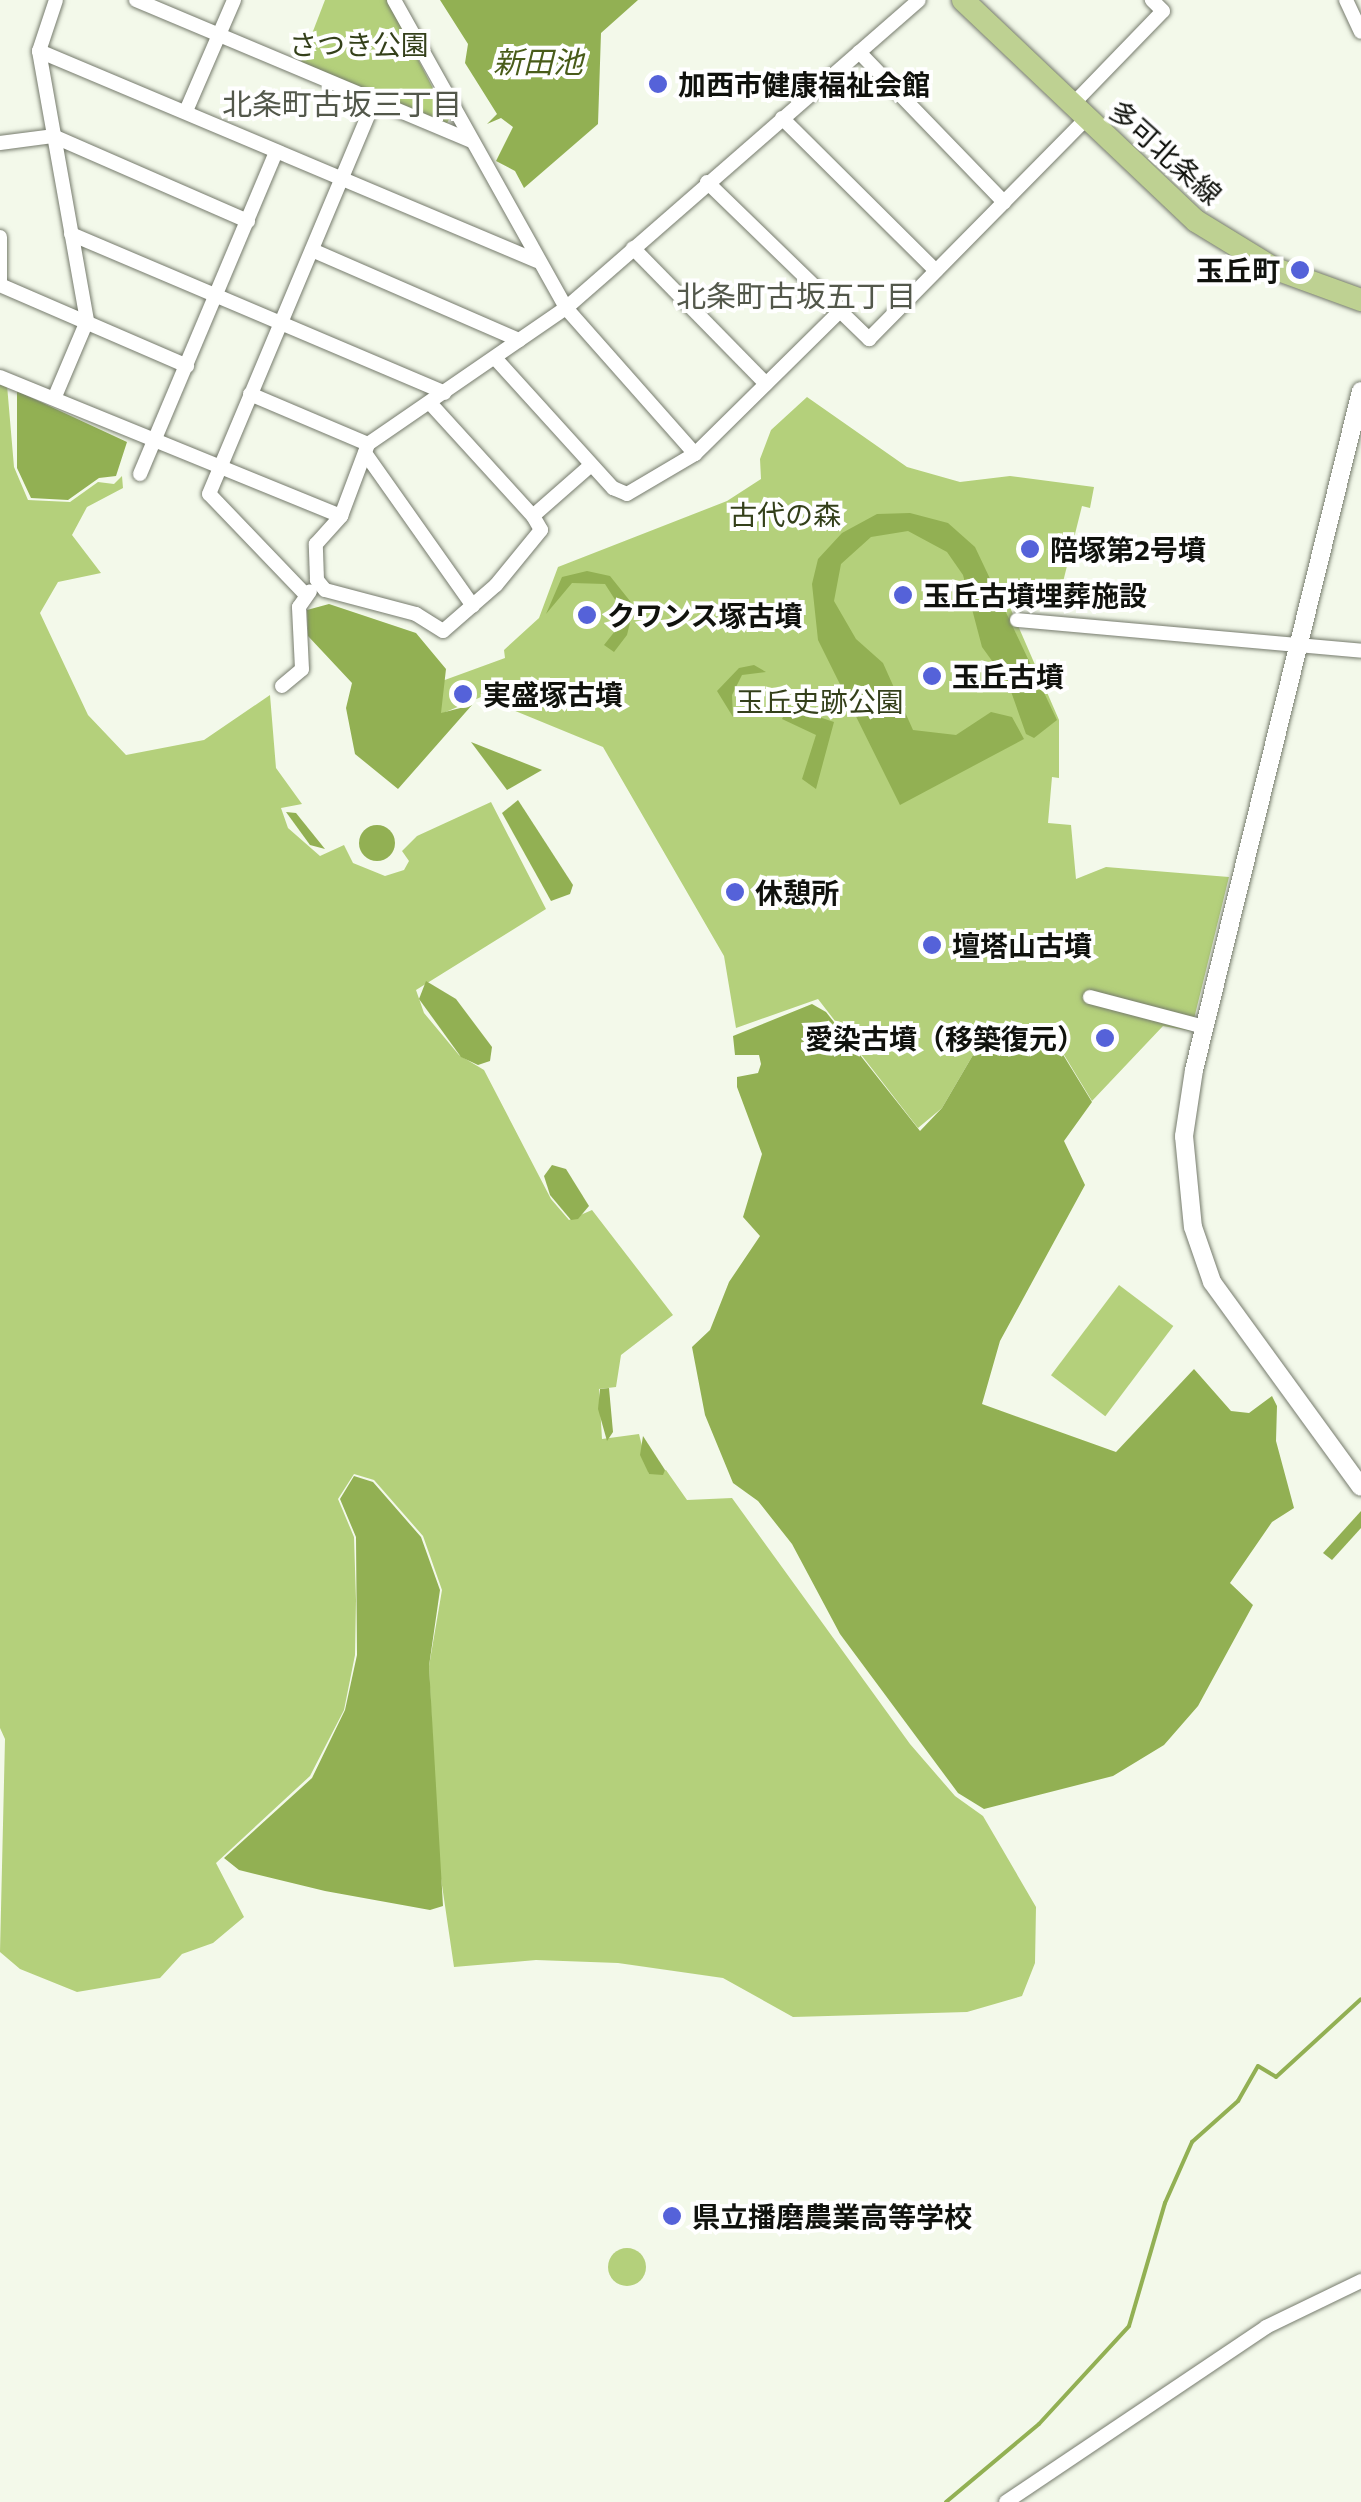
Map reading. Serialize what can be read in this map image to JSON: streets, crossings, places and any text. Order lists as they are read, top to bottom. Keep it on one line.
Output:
{"streets":{"main road":["多可北条線"]},"districts":["北条町古坂三丁目","北条町古坂五丁目"],"water":["新田池"],"parks":["さつき公園","古代の森","玉丘史跡公園"],"places":["加西市健康福祉会館","玉丘町","陪塚第2号墳","玉丘古墳埋葬施設","クワンス塚古墳","玉丘古墳","実盛塚古墳","休憩所","壇塔山古墳","愛染古墳（移築復元）","県立播磨農業高等学校"]}
